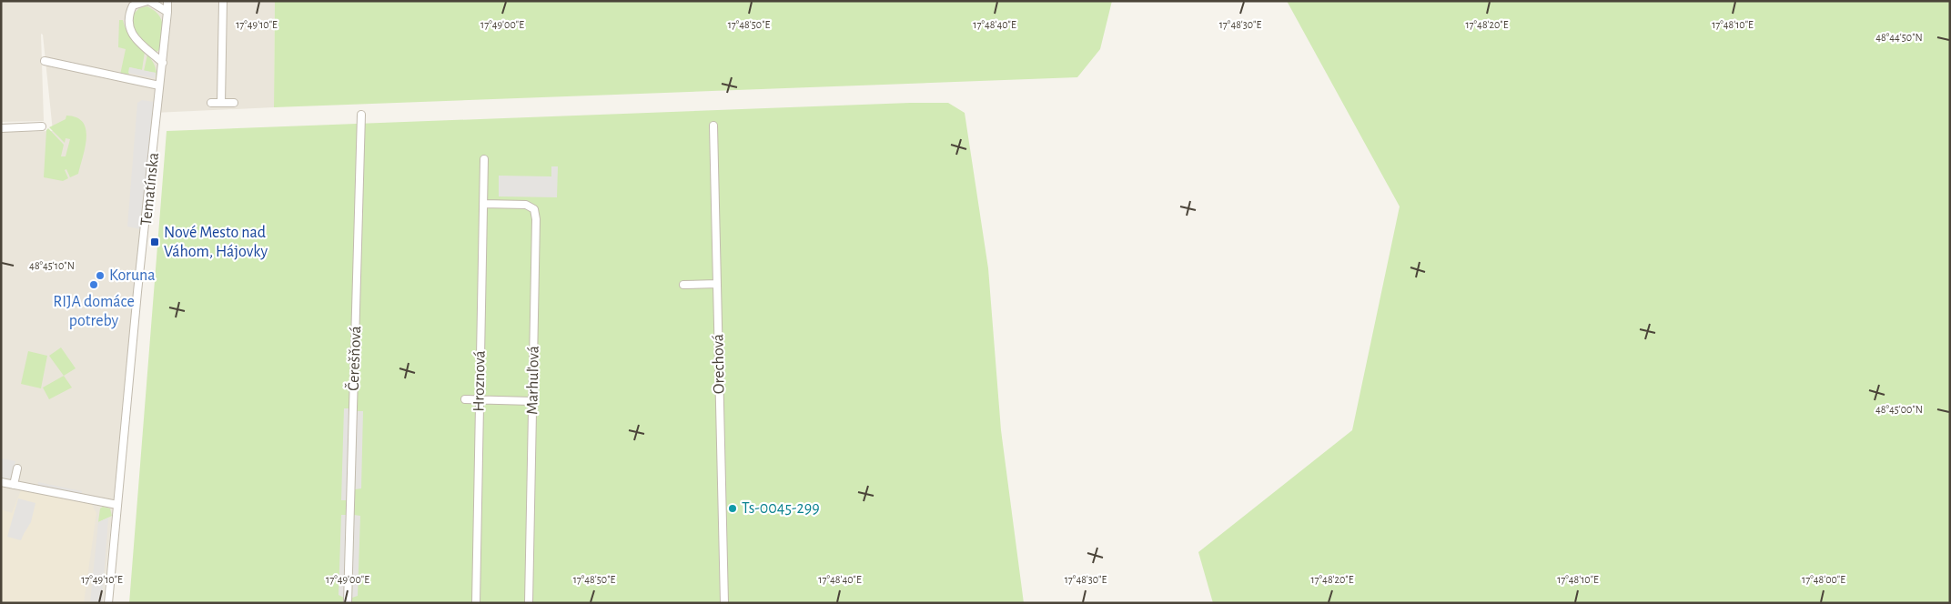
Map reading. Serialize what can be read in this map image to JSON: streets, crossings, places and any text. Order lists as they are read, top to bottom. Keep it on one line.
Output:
{"streets":{"street":["Tematínska","Čerešňová","Orechová","Marhuľová","Hroznová"]},"crossings":[["Marhuľová","Hroznová"]],"places":{"transit":["Nové Mesto nad Váhom, Hájovky"],"other":["Koruna","RIJA domáce potreby","Ts-0045-299"]},"coordinates":["17°49'10\"E","17°49'00\"E","17°48'50\"E","17°48'40\"E","17°48'30\"E","17°48'20\"E","17°48'10\"E","48°44'50\"N","48°45'10\"N","48°45'00\"N","17°48'00\"E"]}
